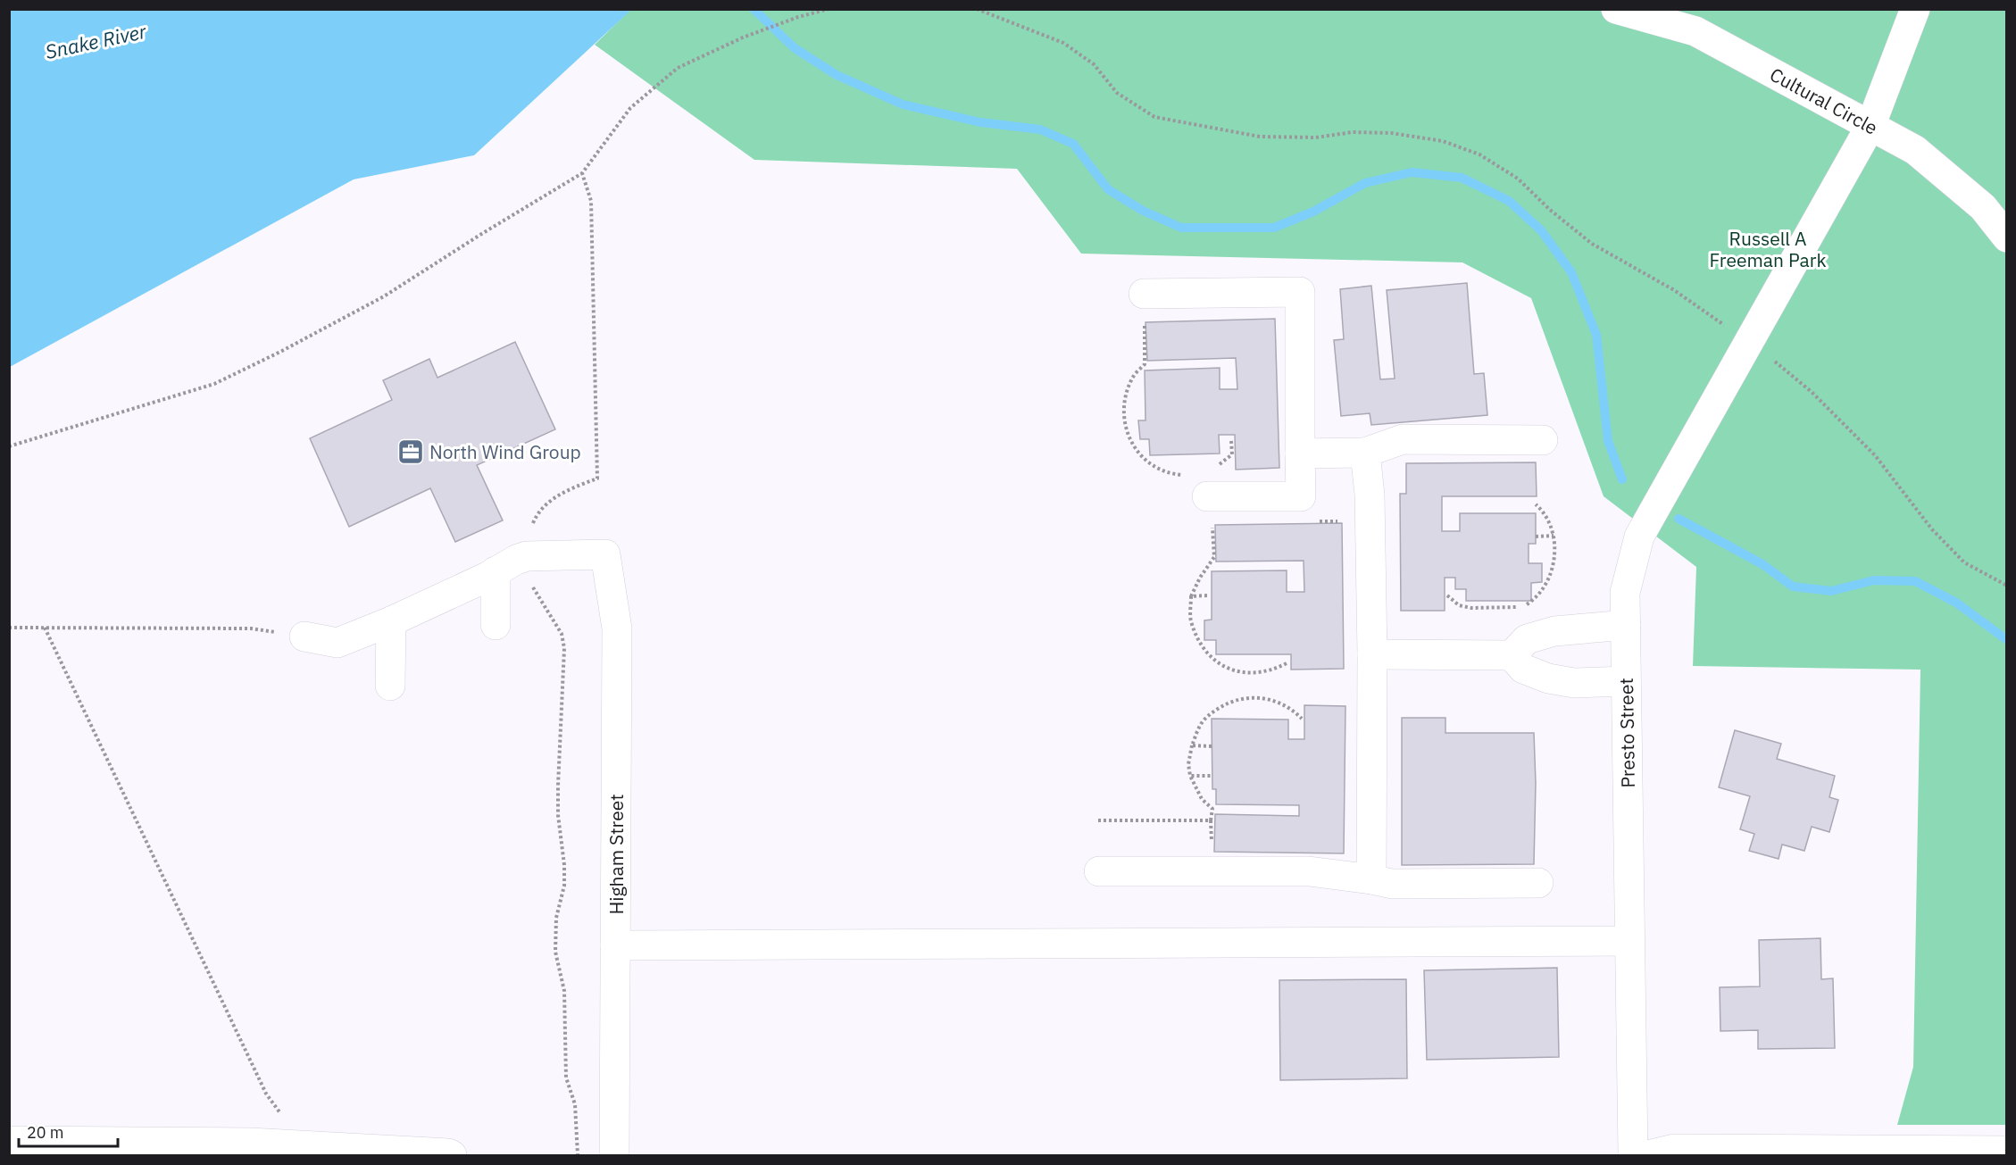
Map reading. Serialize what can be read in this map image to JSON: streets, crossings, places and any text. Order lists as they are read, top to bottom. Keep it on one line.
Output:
{"streets":{"street":["Cultural Circle","Presto Street","Higham Street"]},"crossings":[["Cultural Circle","Presto Street"]],"water":["Snake River"],"parks":["Russell A Freeman Park"],"places":{"office":["North Wind Group"]},"scale_bar":"20 m"}
